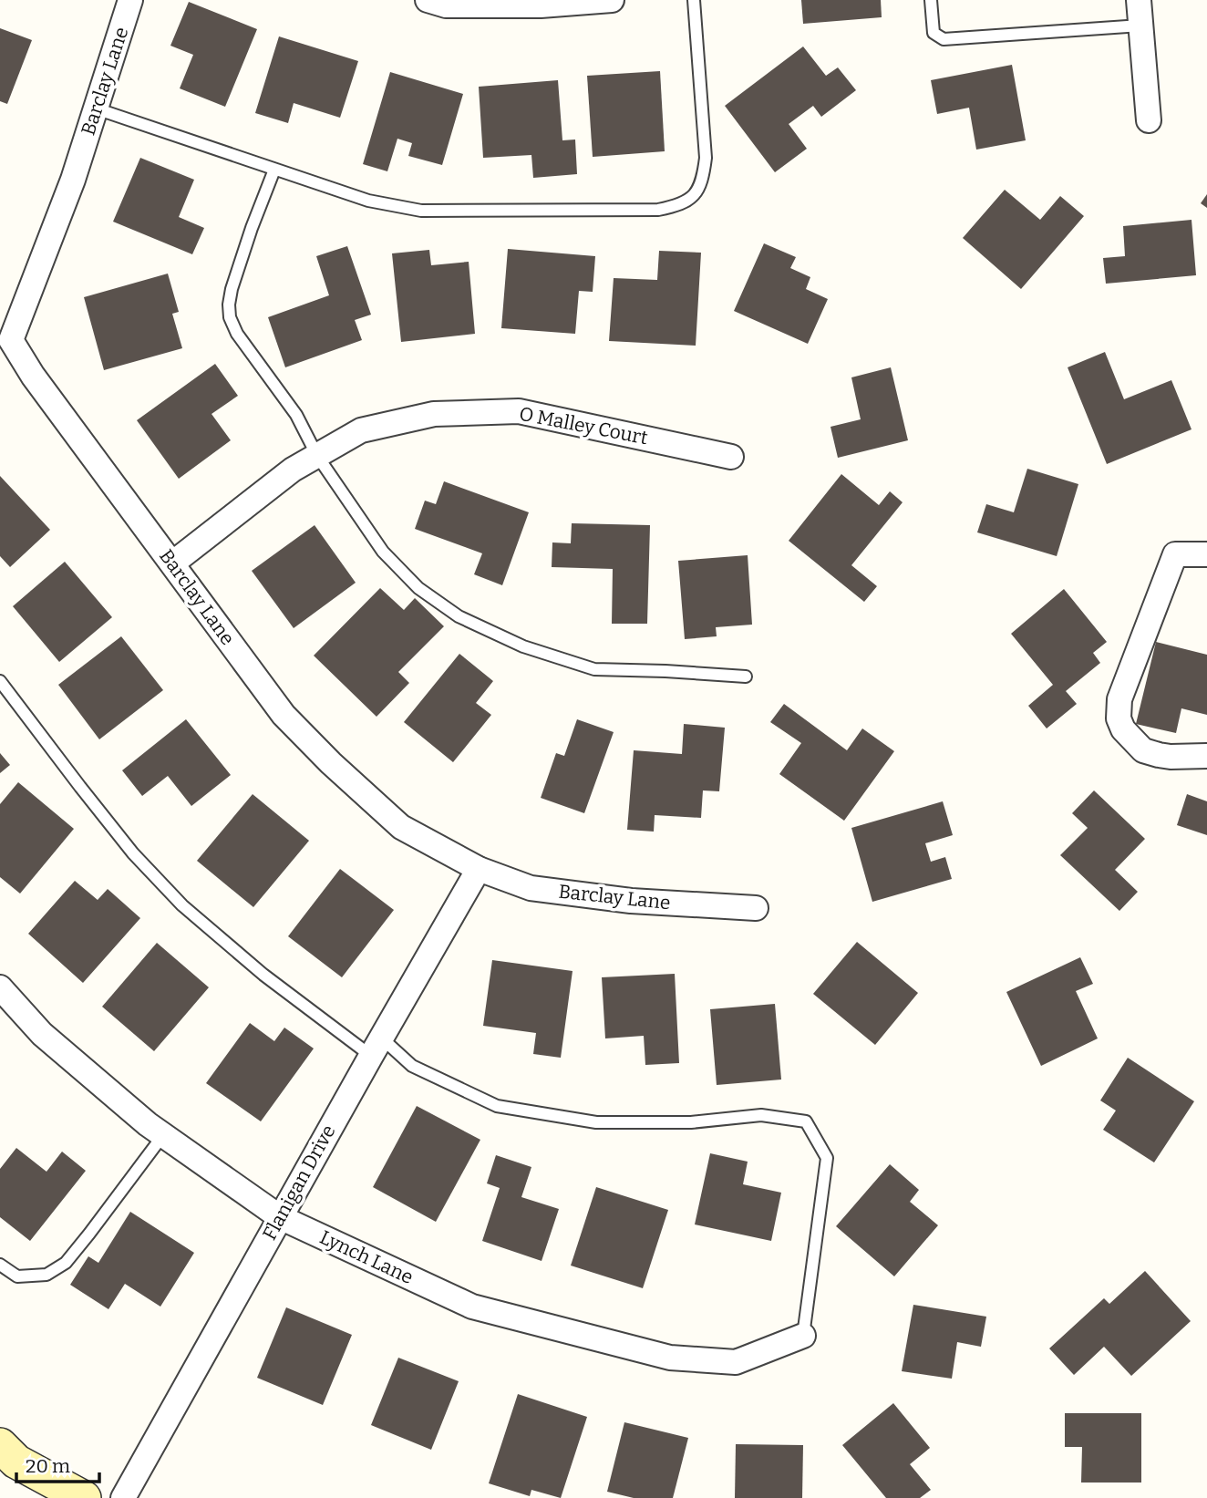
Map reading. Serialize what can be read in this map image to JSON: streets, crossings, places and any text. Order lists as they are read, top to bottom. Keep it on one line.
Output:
{"streets":{"street":["Barclay Lane","O Malley Court","Flanigan Drive","Lynch Lane"]},"crossings":[["Barclay Lane","O Malley Court"],["Barclay Lane","Flanigan Drive"],["Flanigan Drive","Lynch Lane"]],"scale_bar":"20 m"}
